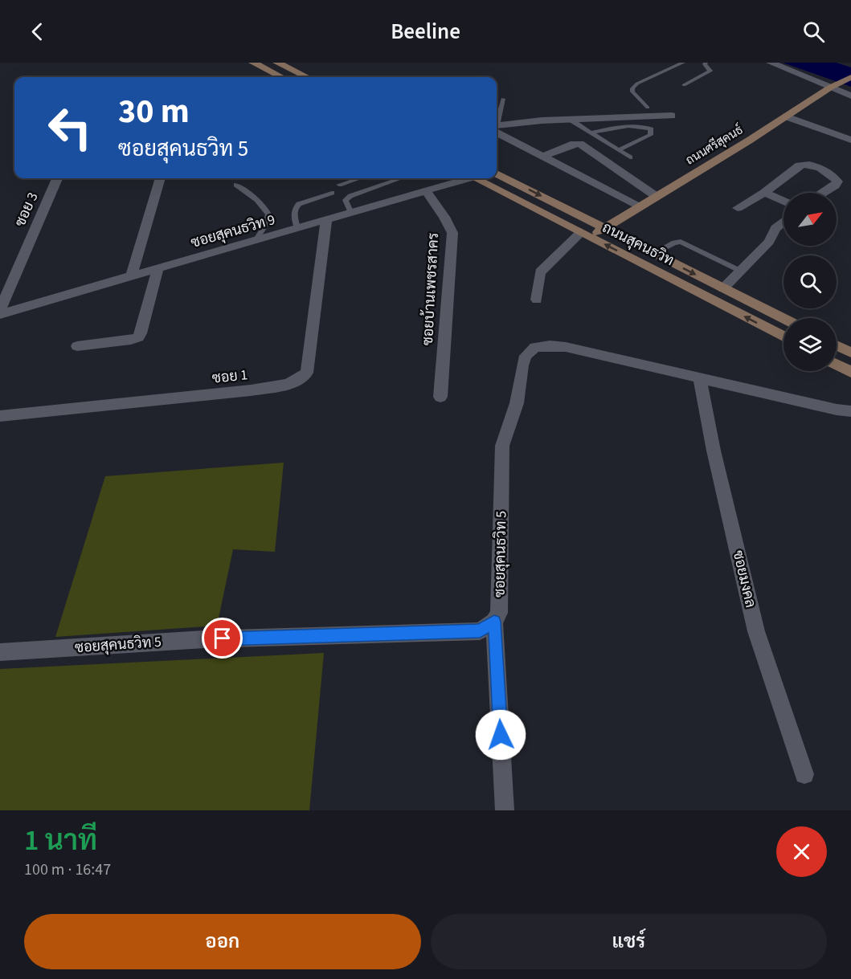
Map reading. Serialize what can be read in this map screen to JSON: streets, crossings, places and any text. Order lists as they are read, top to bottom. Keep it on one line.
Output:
{"streets":{"main road":["ถนนศรีสุคนธ์","ถนนสุคนธวิท"],"street":["ซอย 3","ซอยสุคนธวิท 9","ซอยบ้านเพชรสาคร","ซอย 1","ซอยสุคนธวิท 5","ซอยมงคล"]},"crossings":[["ถนนศรีสุคนธ์","ถนนสุคนธวิท"],["ซอยสุคนธวิท 9","ซอยบ้านเพชรสาคร"],["ซอยสุคนธวิท 9","ซอย 1"],["ซอยสุคนธวิท 5","ซอยมงคล"]],"north":"top right","page":{"header":"Beeline","turn":["30 m","ซอยสุคนธวิท 5"],"heading":["1 นาที","100 m · 16:47"],"buttons":["ออก","แชร์"]}}
